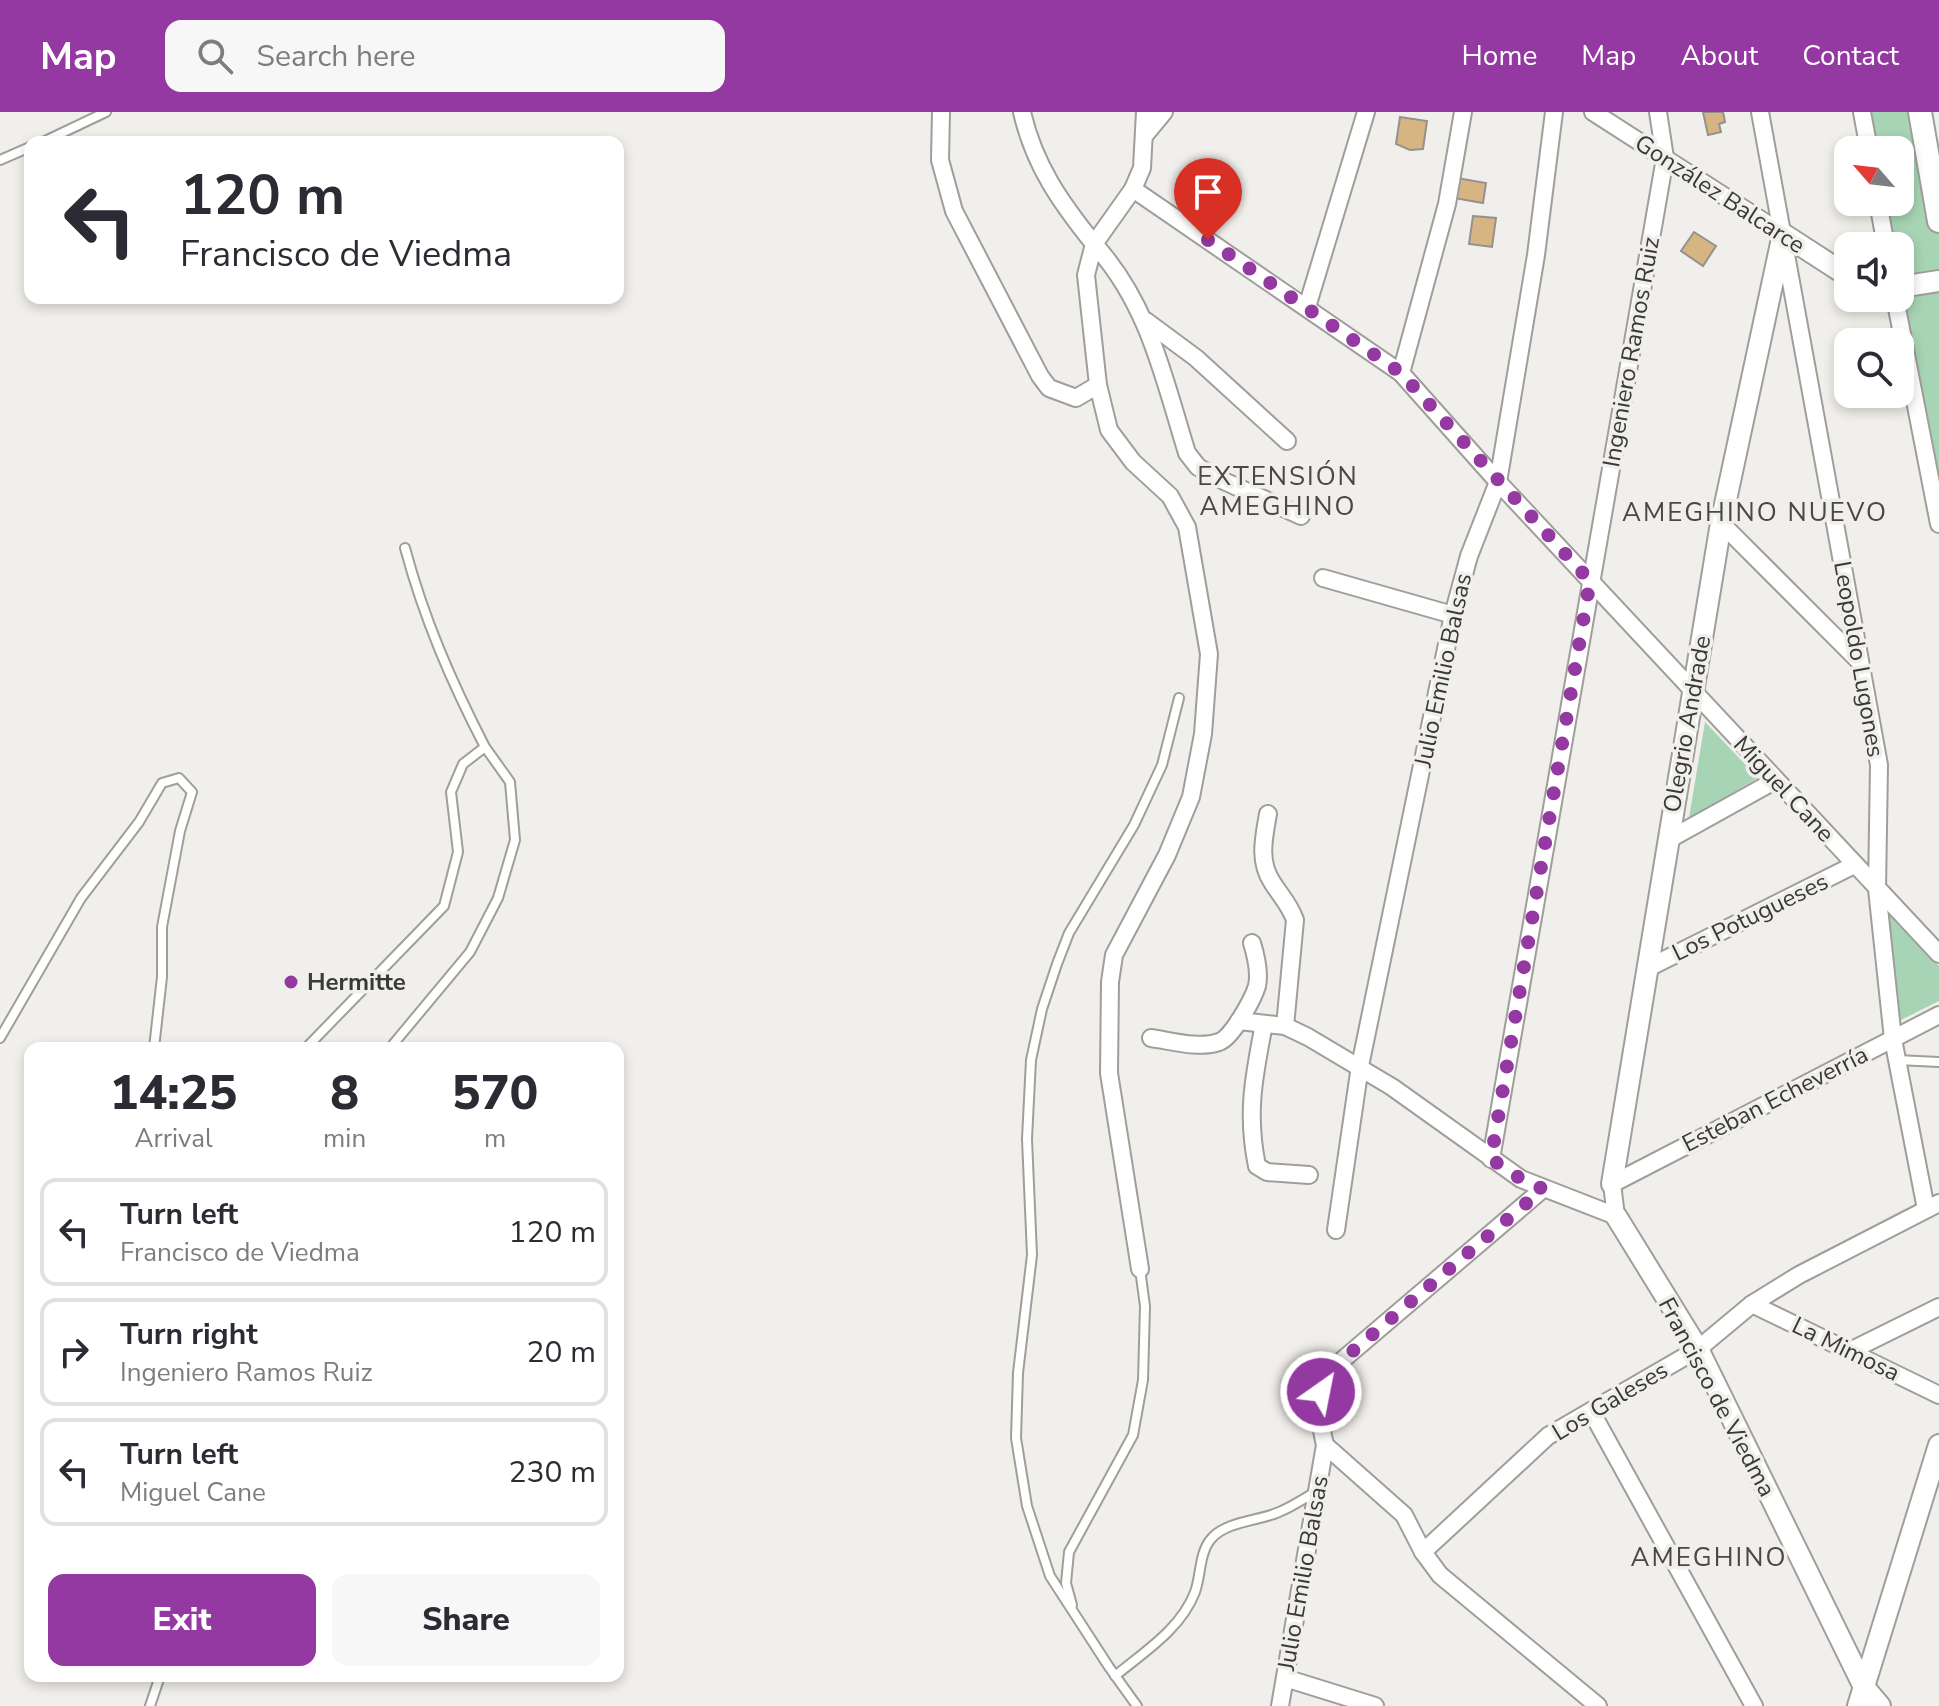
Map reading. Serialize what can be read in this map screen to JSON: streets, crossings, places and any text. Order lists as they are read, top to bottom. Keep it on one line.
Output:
{"streets":{"street":["González Balcarce","Ingeniero Ramos Ruiz","Leopoldo Lugones","Julio Emilio Balsas","Olegrio Andrade","Miguel Cane","Los Potugueses","Esteban Echeverría","La Mimosa","Francisco de Viedma","Los Galeses"]},"crossings":[["González Balcarce","Ingeniero Ramos Ruiz"],["González Balcarce","Leopoldo Lugones"],["González Balcarce","Olegrio Andrade"],["Ingeniero Ramos Ruiz","Miguel Cane"],["Leopoldo Lugones","Olegrio Andrade"],["Leopoldo Lugones","Miguel Cane"],["Leopoldo Lugones","Esteban Echeverría"],["Leopoldo Lugones","Los Galeses"],["Julio Emilio Balsas","Miguel Cane"],["Olegrio Andrade","Miguel Cane"],["Olegrio Andrade","Los Potugueses"],["Olegrio Andrade","Esteban Echeverría"],["Olegrio Andrade","Francisco de Viedma"],["Miguel Cane","Los Potugueses"],["La Mimosa","Los Galeses"],["Francisco de Viedma","Los Galeses"]],"districts":["EXTENSIÓN AMEGHINO","AMEGHINO NUEVO","AMEGHINO"],"places":["Hermitte"],"north":"top left","page":{"header":"Map","search":"Search here","nav":["Home","Map","About","Contact"],"turn":["120 m","Francisco de Viedma"],"eta":["14:25","Arrival","8","min","570","m"],"list":[{"name":"Turn left","note":"Francisco de Viedma","value":"120 m"},{"name":"Turn right","note":"Ingeniero Ramos Ruiz","value":"20 m"},{"name":"Turn left","note":"Miguel Cane","value":"230 m"}],"buttons":["Exit","Share"]}}
